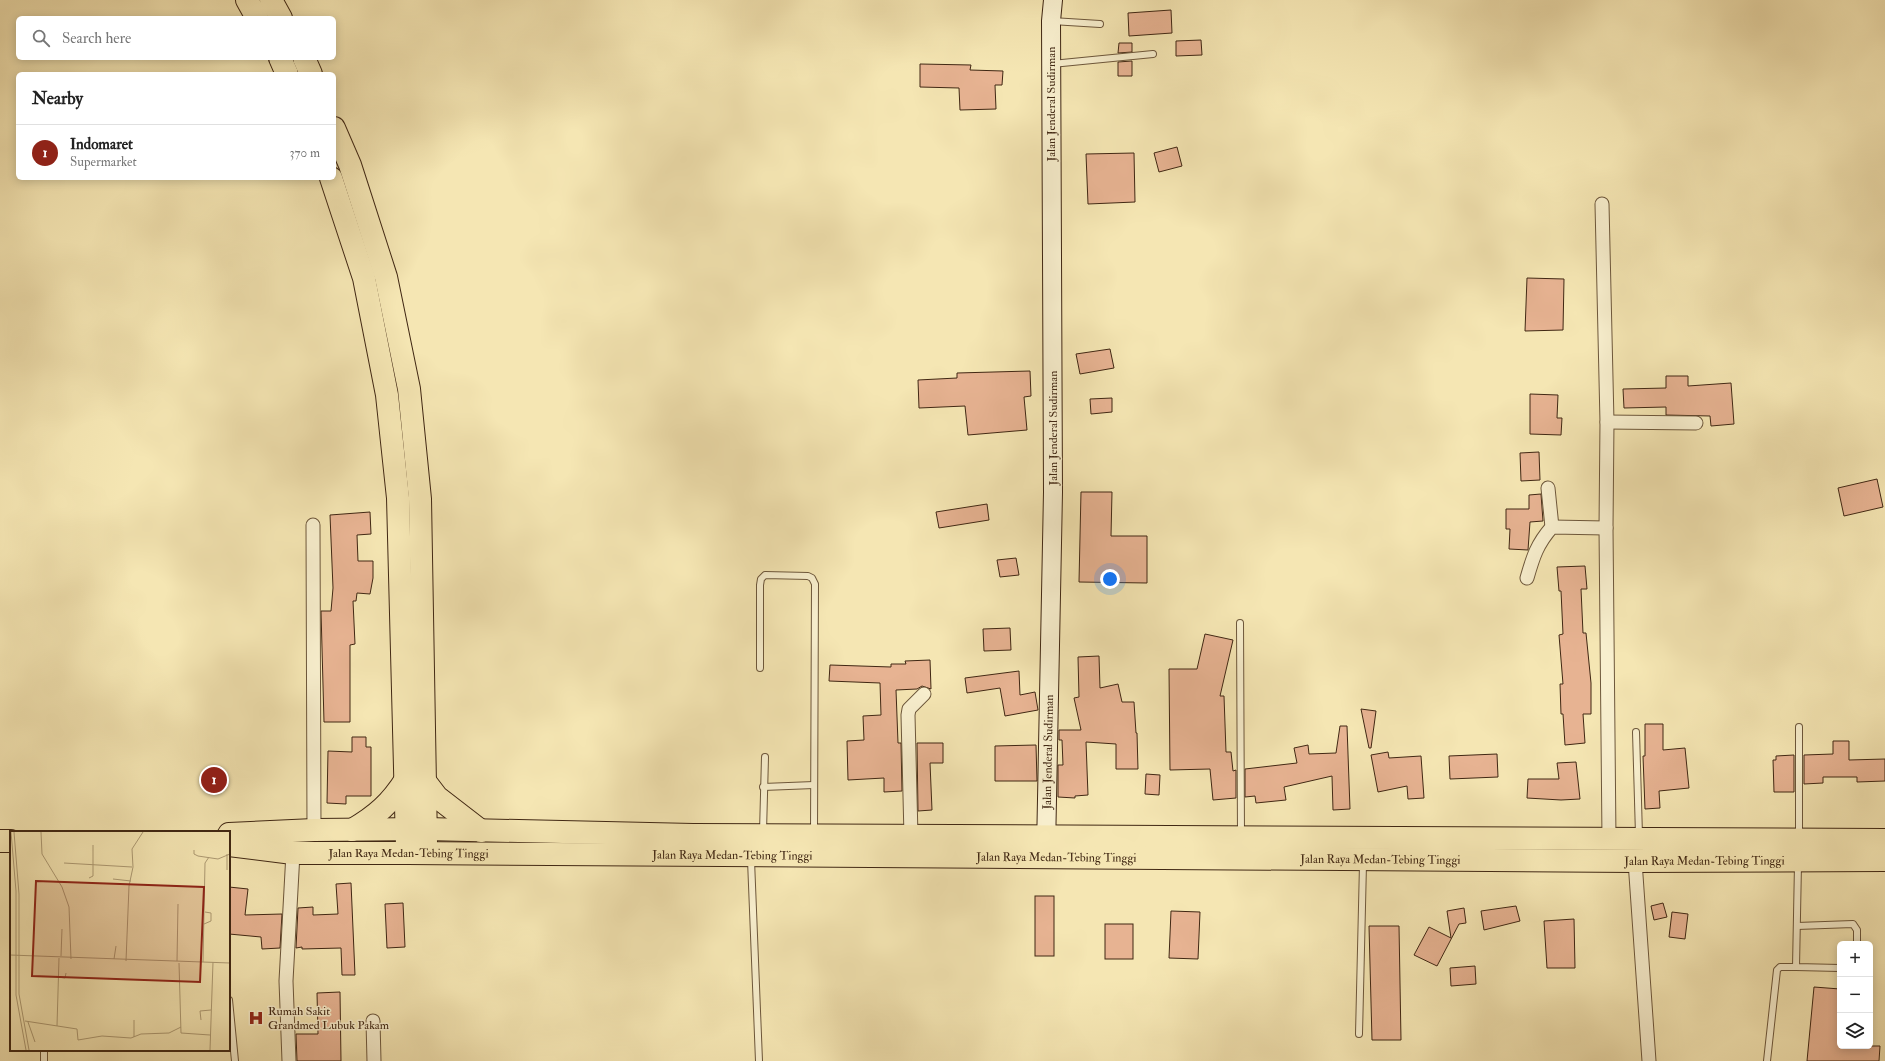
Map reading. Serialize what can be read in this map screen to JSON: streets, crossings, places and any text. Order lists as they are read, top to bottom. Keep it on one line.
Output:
{"streets":{"highway":["Jalan Raya Medan-Tebing Tinggi"],"main road":["Jalan Jenderal Sudirman"]},"crossings":[["Jalan Jenderal Sudirman","Jalan Raya Medan-Tebing Tinggi"]],"places":{"hospital":["Rumah Sakit Grandmed Lubuk Pakam"]},"page":{"search":"Search here","heading":"Nearby","list":[{"mark":"1","name":"Indomaret","note":"Supermarket","value":"370 m"}],"pins":"1","map_buttons":["+","−"]}}
